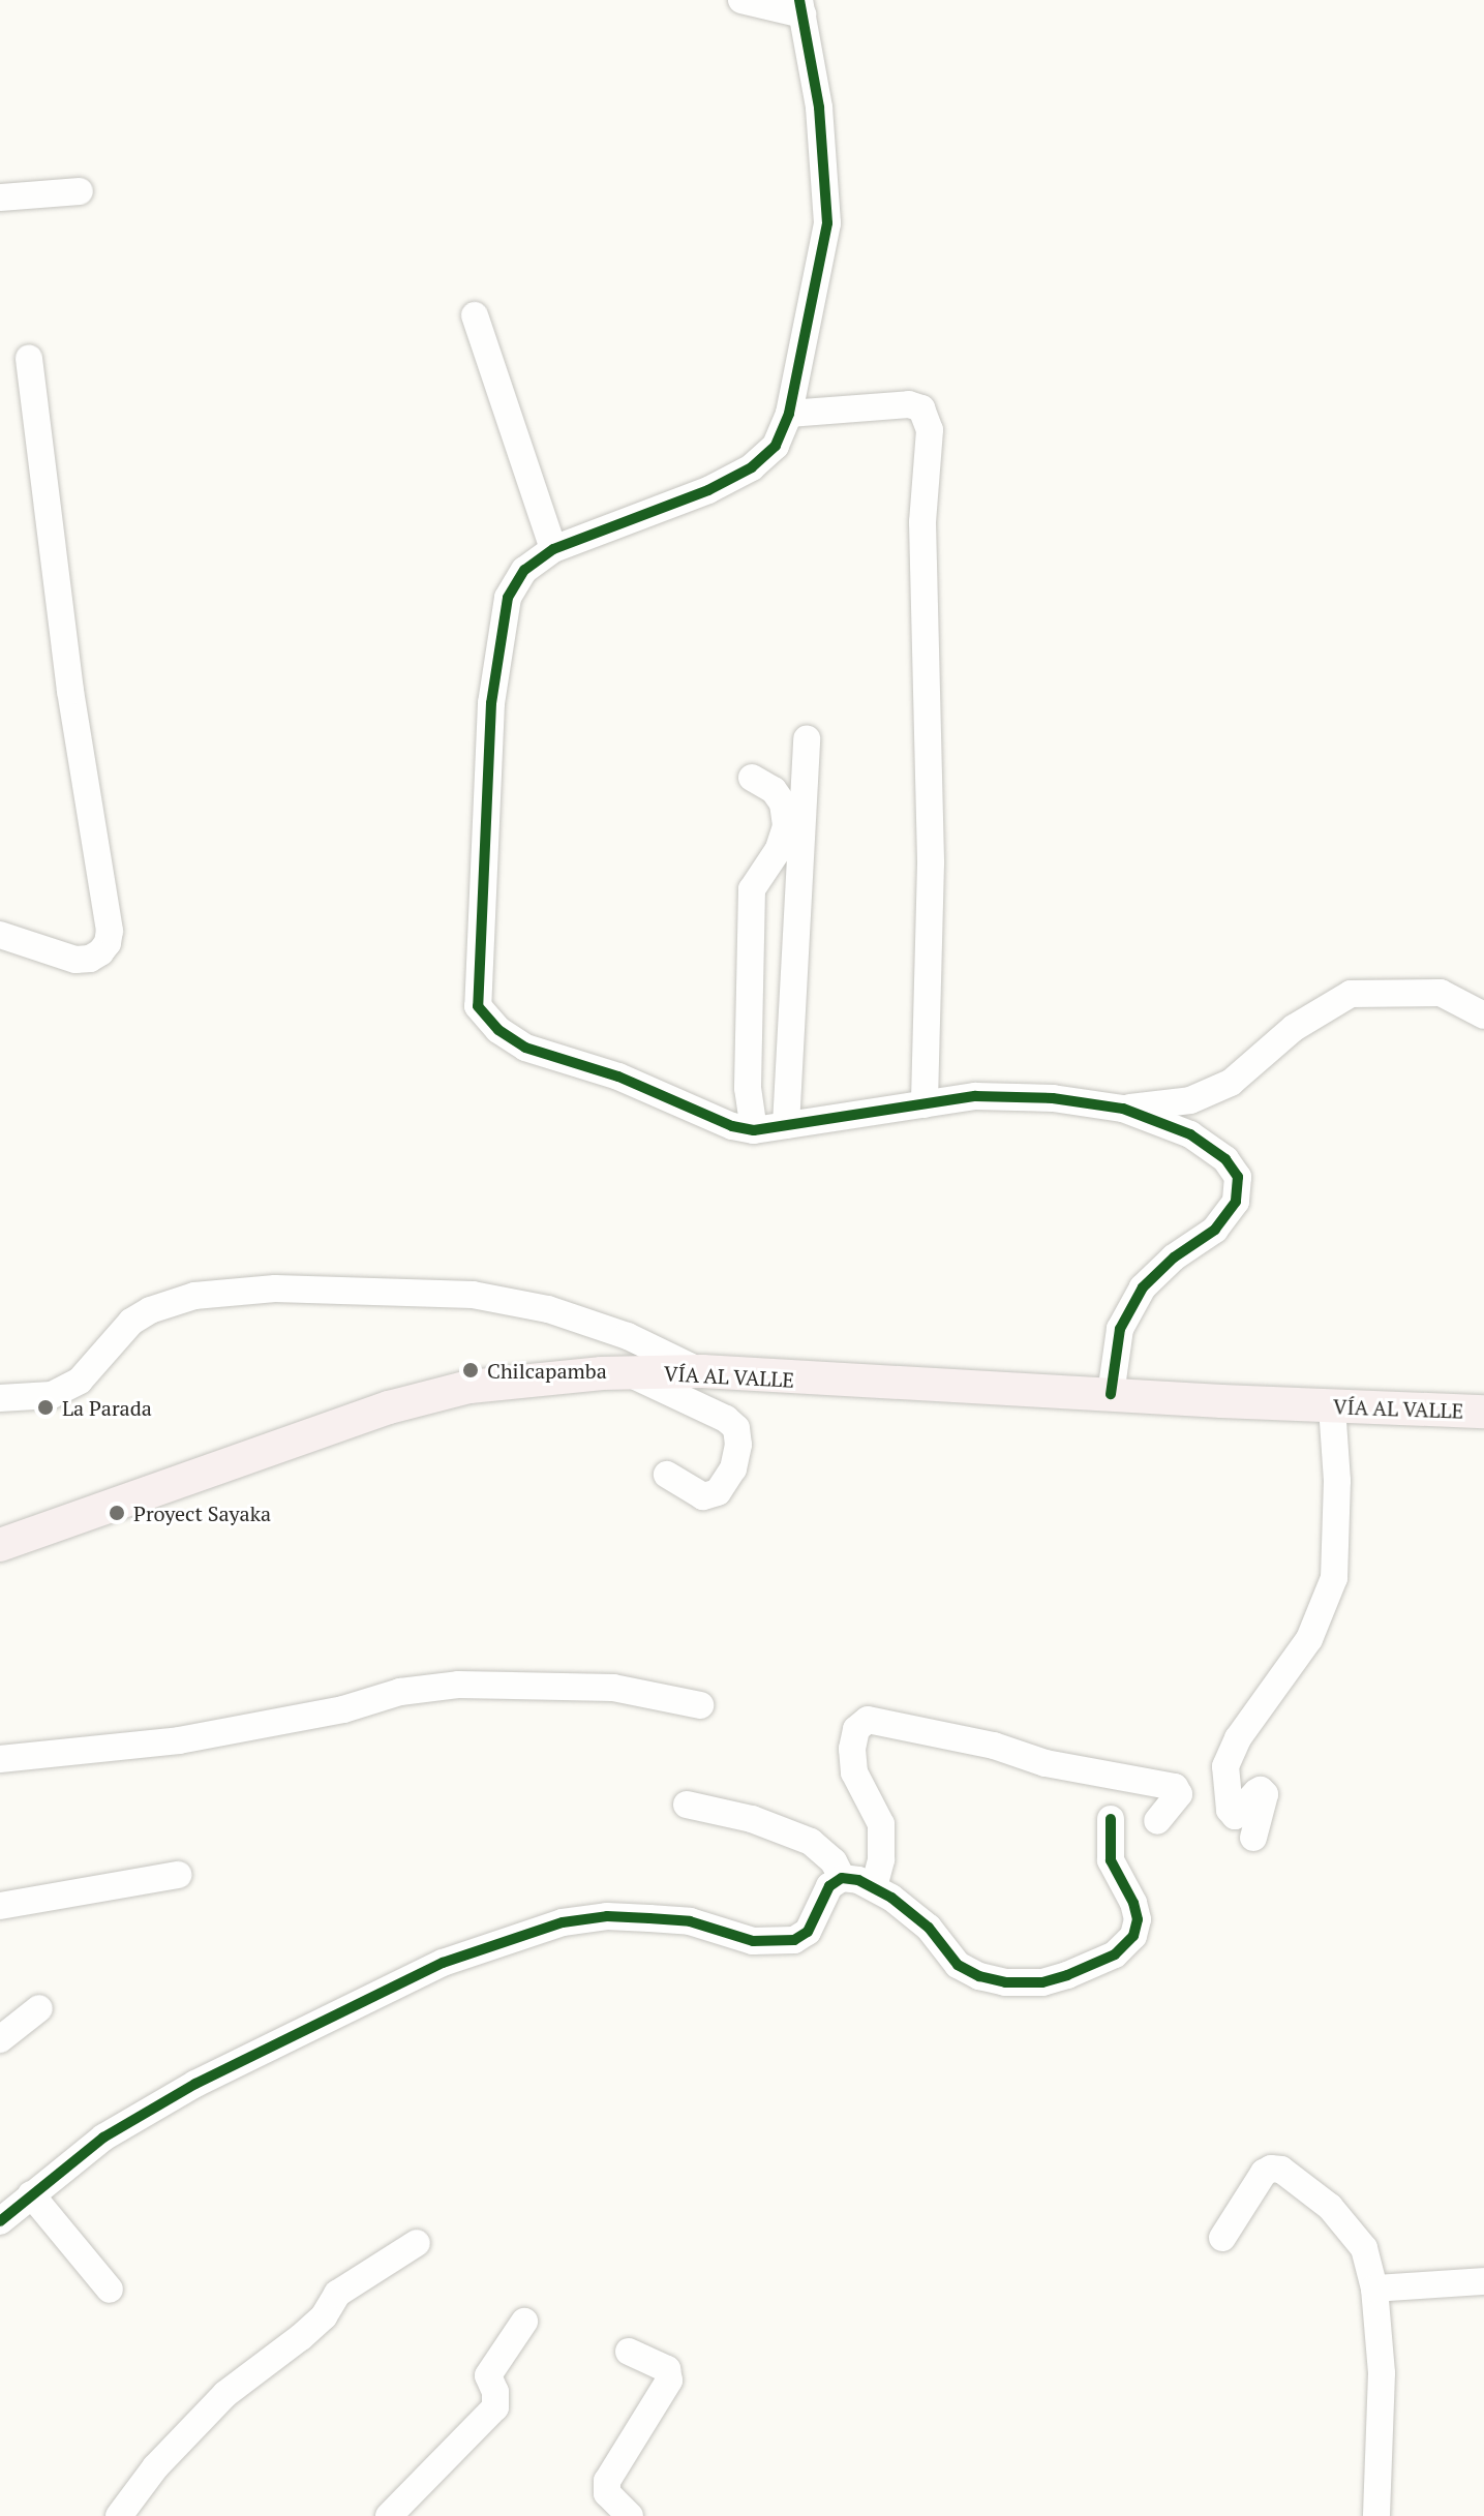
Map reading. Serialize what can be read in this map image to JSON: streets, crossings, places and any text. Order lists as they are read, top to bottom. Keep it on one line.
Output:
{"streets":{"main road":["VÍA AL VALLE"]},"places":["Chilcapamba","La Parada","Proyect Sayaka"]}
